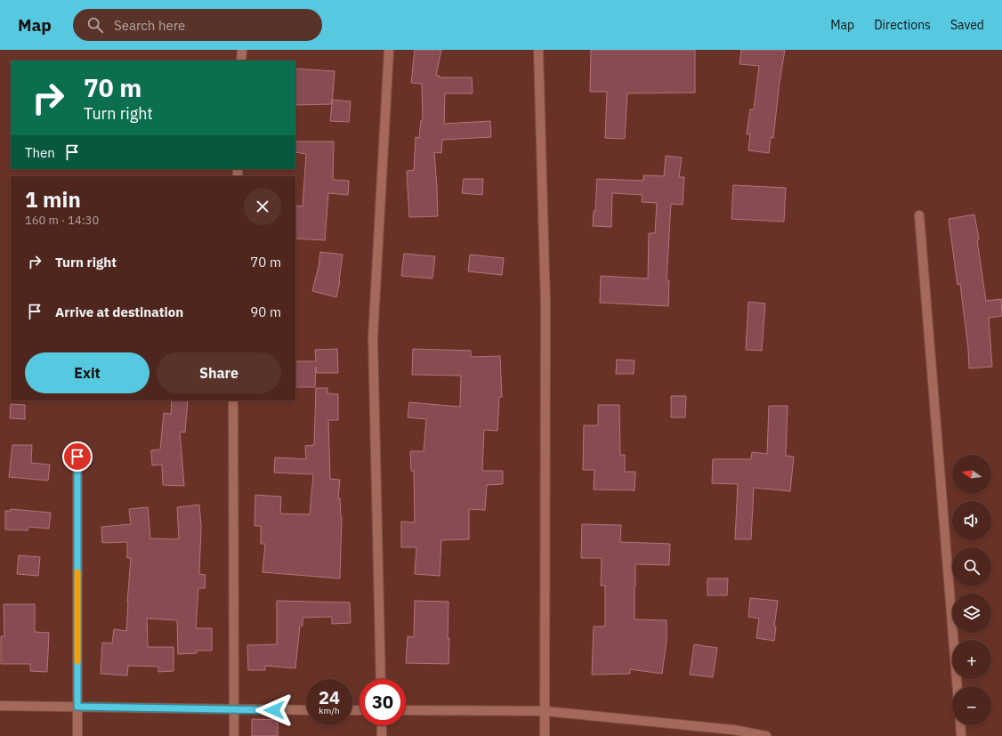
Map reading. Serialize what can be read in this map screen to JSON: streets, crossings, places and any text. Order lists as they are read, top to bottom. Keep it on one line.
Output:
{"north":"left","page":{"header":"Map","search":"Search here","nav":["Map","Directions","Saved"],"turn":["70 m","Turn right"],"then":"Then","heading":["1 min","160 m · 14:30"],"list":[{"name":"Turn right","value":"70 m"},{"name":"Arrive at destination","value":"90 m"}],"buttons":["Exit","Share"],"map_buttons":["+","−"],"speed":"24 km/h","limit":"30"}}
